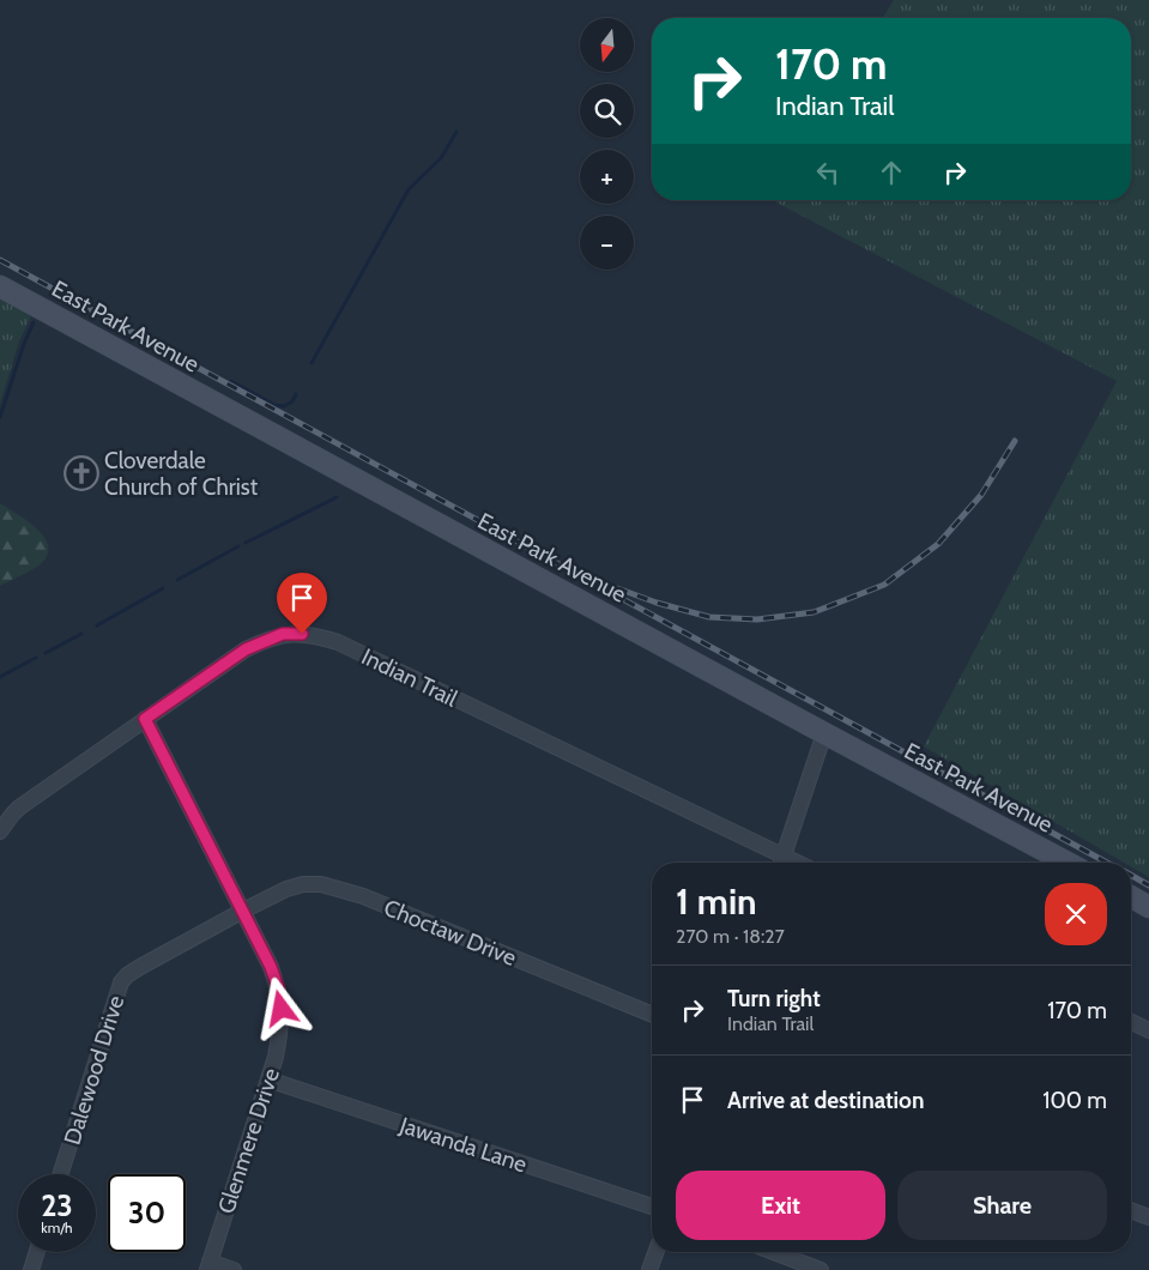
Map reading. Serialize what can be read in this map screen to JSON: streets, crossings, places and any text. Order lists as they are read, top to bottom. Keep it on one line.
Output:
{"streets":{"street":["East Park Avenue","Indian Trail","Choctaw Drive","Dalewood Drive","Glenmere Drive","Jawanda Lane"]},"crossings":[["Indian Trail","Glenmere Drive"],["Choctaw Drive","Dalewood Drive"],["Choctaw Drive","Glenmere Drive"],["Dalewood Drive","Glenmere Drive"],["Glenmere Drive","Jawanda Lane"]],"places":{"church":["Cloverdale Church of Christ"]},"north":"bottom","page":{"map_buttons":["+","−"],"turn":["170 m","Indian Trail"],"heading":["1 min","270 m · 18:27"],"list":[{"name":"Turn right","note":"Indian Trail","value":"170 m"},{"name":"Arrive at destination","value":"100 m"}],"buttons":["Exit","Share"],"speed":"23 km/h","limit":"30"}}
